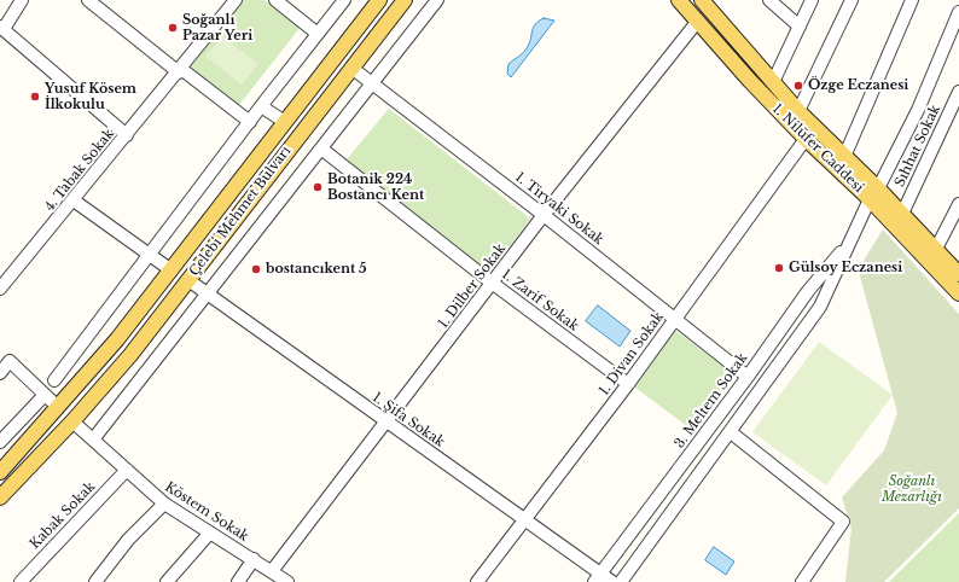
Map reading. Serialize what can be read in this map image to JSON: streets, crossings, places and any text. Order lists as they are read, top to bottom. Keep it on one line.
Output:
{"streets":{"main road":["1. Nilüfer Caddesi","Çelebi Mehmet Bulvarı"],"street":["Sıhhat Sokak","4. Tabak Sokak","1. Tiryaki Sokak","1. Dilber Sokak","1. Zarif Sokak","1. Divan Sokak","3. Meltem Sokak","1. Şifa Sokak","Köstem Sokak","Kabak Sokak"]},"crossings":[["Sıhhat Sokak","1. Nilüfer Caddesi"],["1. Nilüfer Caddesi","1. Dilber Sokak"],["1. Nilüfer Caddesi","1. Divan Sokak"],["1. Nilüfer Caddesi","3. Meltem Sokak"],["1. Tiryaki Sokak","Çelebi Mehmet Bulvarı"],["1. Tiryaki Sokak","1. Dilber Sokak"],["1. Tiryaki Sokak","1. Divan Sokak"],["1. Tiryaki Sokak","3. Meltem Sokak"],["Çelebi Mehmet Bulvarı","1. Şifa Sokak"],["Çelebi Mehmet Bulvarı","Köstem Sokak"],["1. Dilber Sokak","1. Zarif Sokak"],["1. Dilber Sokak","1. Şifa Sokak"],["1. Dilber Sokak","Köstem Sokak"],["1. Zarif Sokak","1. Divan Sokak"],["1. Divan Sokak","1. Şifa Sokak"],["3. Meltem Sokak","1. Şifa Sokak"],["Köstem Sokak","Kabak Sokak"]],"parks":["Soğanlı Mezarlığı"],"places":["Soğanlı Pazar Yeri","Özge Eczanesi","Yusuf Kösem İlkokulu","Botanik 224 Bostancı Kent","Gülsoy Eczanesi","bostancıkent 5"]}
